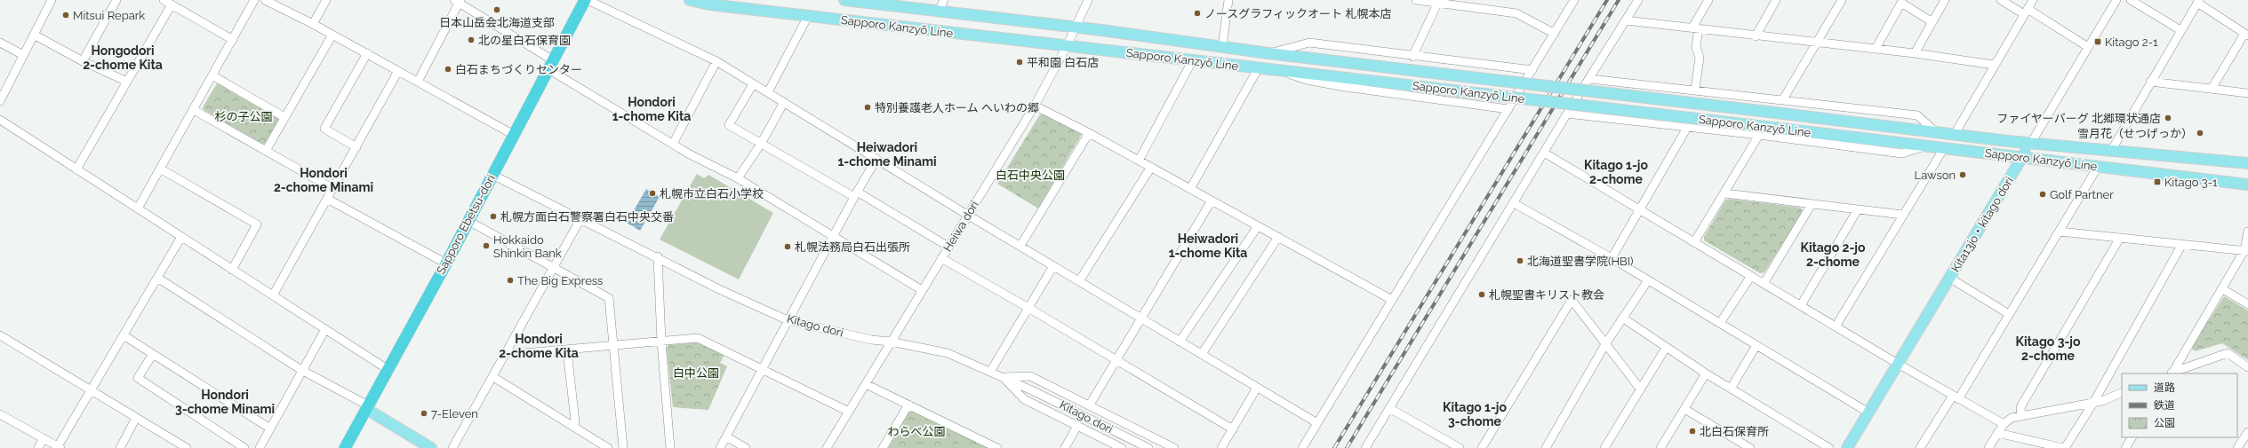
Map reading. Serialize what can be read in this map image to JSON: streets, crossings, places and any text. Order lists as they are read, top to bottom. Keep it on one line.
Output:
{"streets":{"highway":["Sapporo Ebetsu-dori"],"main road":["Sapporo Kanzyō Line","Kita13jo・kitago dori"],"street":["Heiwa dori","Kitago dori"]},"crossings":[["Sapporo Kanzyō Line","Kita13jo・kitago dori"],["Sapporo Kanzyō Line","Heiwa dori"],["Sapporo Ebetsu-dori","Kitago dori"],["Heiwa dori","Kitago dori"]],"districts":["Hongodori 2-chome Kita","Hondori 1-chome Kita","Heiwadori 1-chome Minami","Kitago 1-jo 2-chome","Hondori 2-chome Minami","Heiwadori 1-chome Kita","Kitago 2-jo 2-chome","Hondori 2-chome Kita","Kitago 3-jo 2-chome","Hondori 3-chome Minami","Kitago 1-jo 3-chome"],"parks":["杉の子公園","白石中央公園","白中公園","わらべ公園"],"places":{"other":["日本山岳会北海道支部","ノースグラフィックオート 札幌本店","Mitsui Repark","北の星白石保育園","平和園 白石店","白石まちづくりセンター","特別養護老人ホーム へいわの郷","ファイヤーバーグ 北郷環状通店","雪月花（せつげっか）","Lawson","札幌市立白石小学校","Golf Partner","札幌方面白石警察署白石中央交番","Hokkaido Shinkin Bank","札幌法務局白石出張所","北海道聖書学院(HBI)","The Big Express","札幌聖書キリスト教会","7-Eleven","北白石保育所"],"transit":["Kitago 2-1","Kitago 3-1"]},"legend":["道路","鉄道","公園"]}
